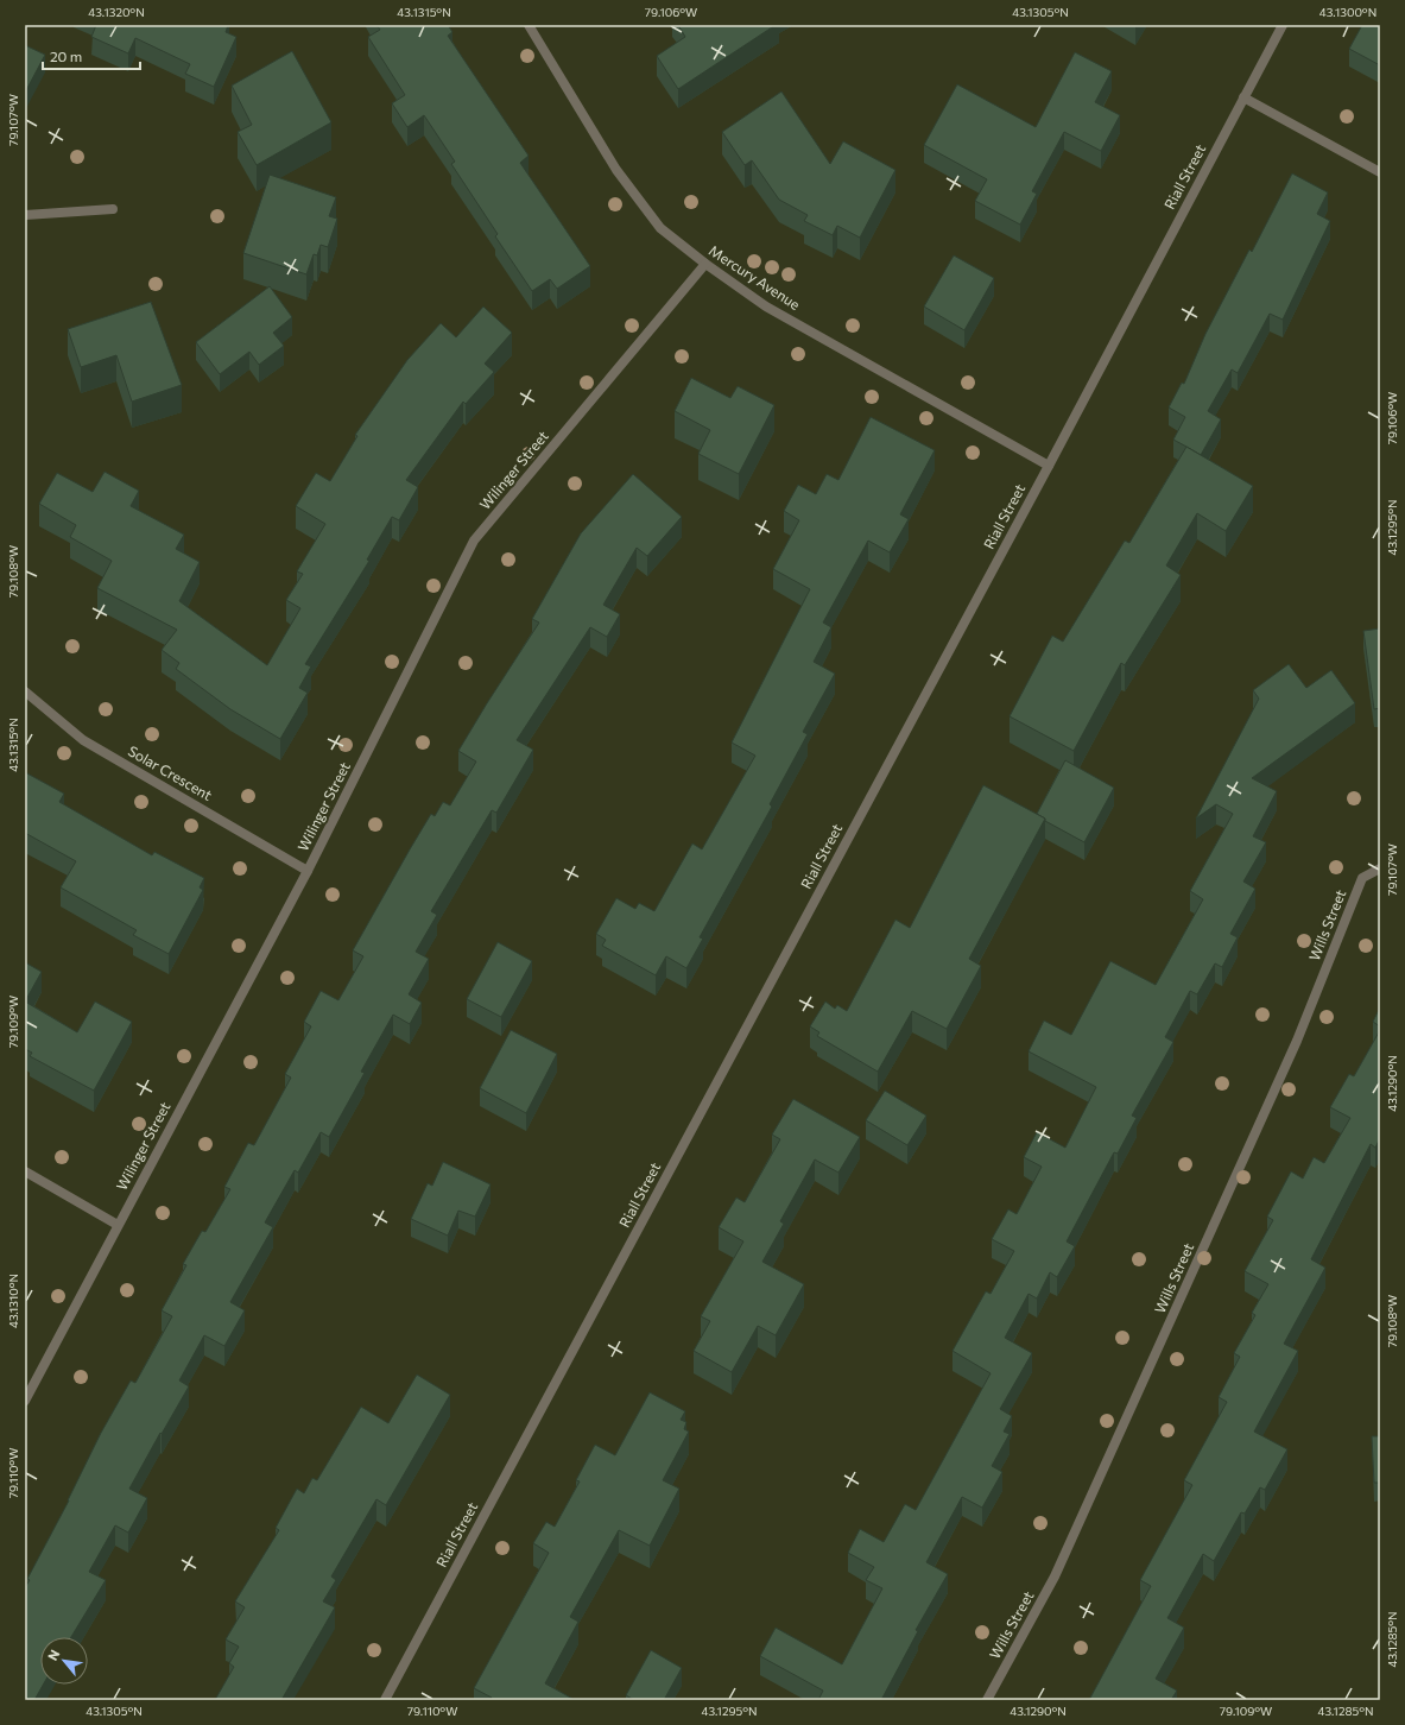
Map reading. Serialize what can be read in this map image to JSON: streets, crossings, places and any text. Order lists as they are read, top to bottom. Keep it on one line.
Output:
{"streets":{"street":["Riall Street","Mercury Avenue","Wilinger Street","Solar Crescent","Wills Street"]},"crossings":[["Riall Street","Mercury Avenue"],["Mercury Avenue","Wilinger Street"],["Wilinger Street","Solar Crescent"]],"scale_bar":"20 m","north":"top left","coordinates":["43.1320°N","43.1315°N","79.106°W","43.1305°N","43.1300°N","79.107°W","43.1295°N","79.108°W","79.109°W","43.1290°N","43.1310°N","79.110°W","43.1285°N"]}
